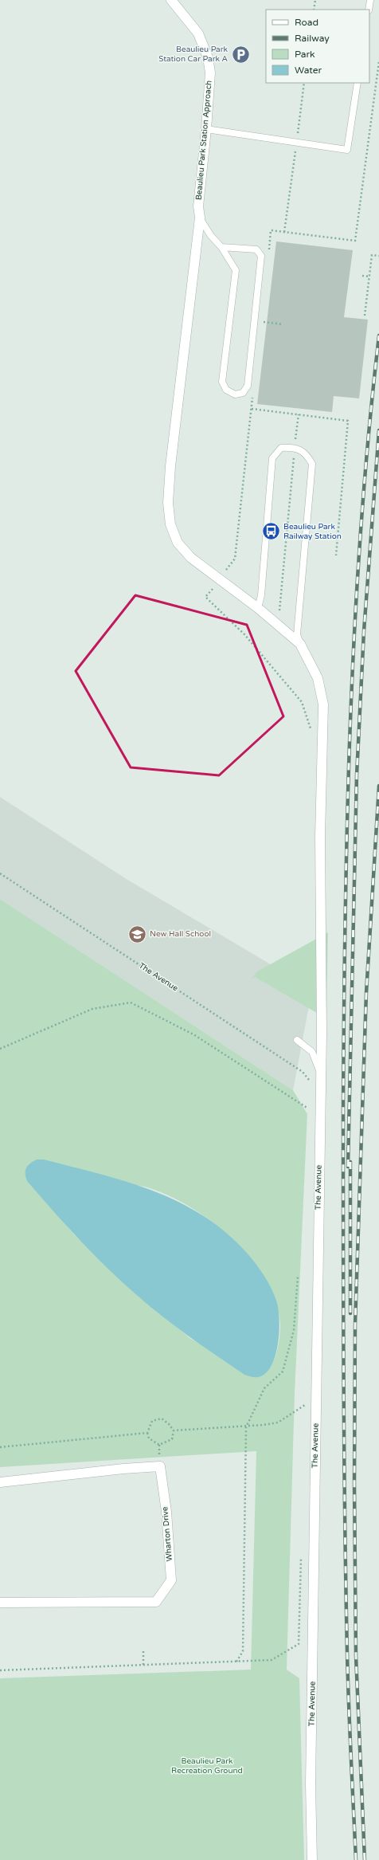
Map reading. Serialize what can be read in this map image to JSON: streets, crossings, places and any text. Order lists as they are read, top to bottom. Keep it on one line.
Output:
{"streets":{"street":["Beaulieu Park Station Approach","The Avenue","Wharton Drive"]},"parks":["Beaulieu Park Recreation Ground"],"places":{"parking":["Beaulieu Park Station Car Park A"],"bus stop":["Beaulieu Park Railway Station"],"school or university":["New Hall School"]},"legend":["Road","Railway","Park","Water"]}
